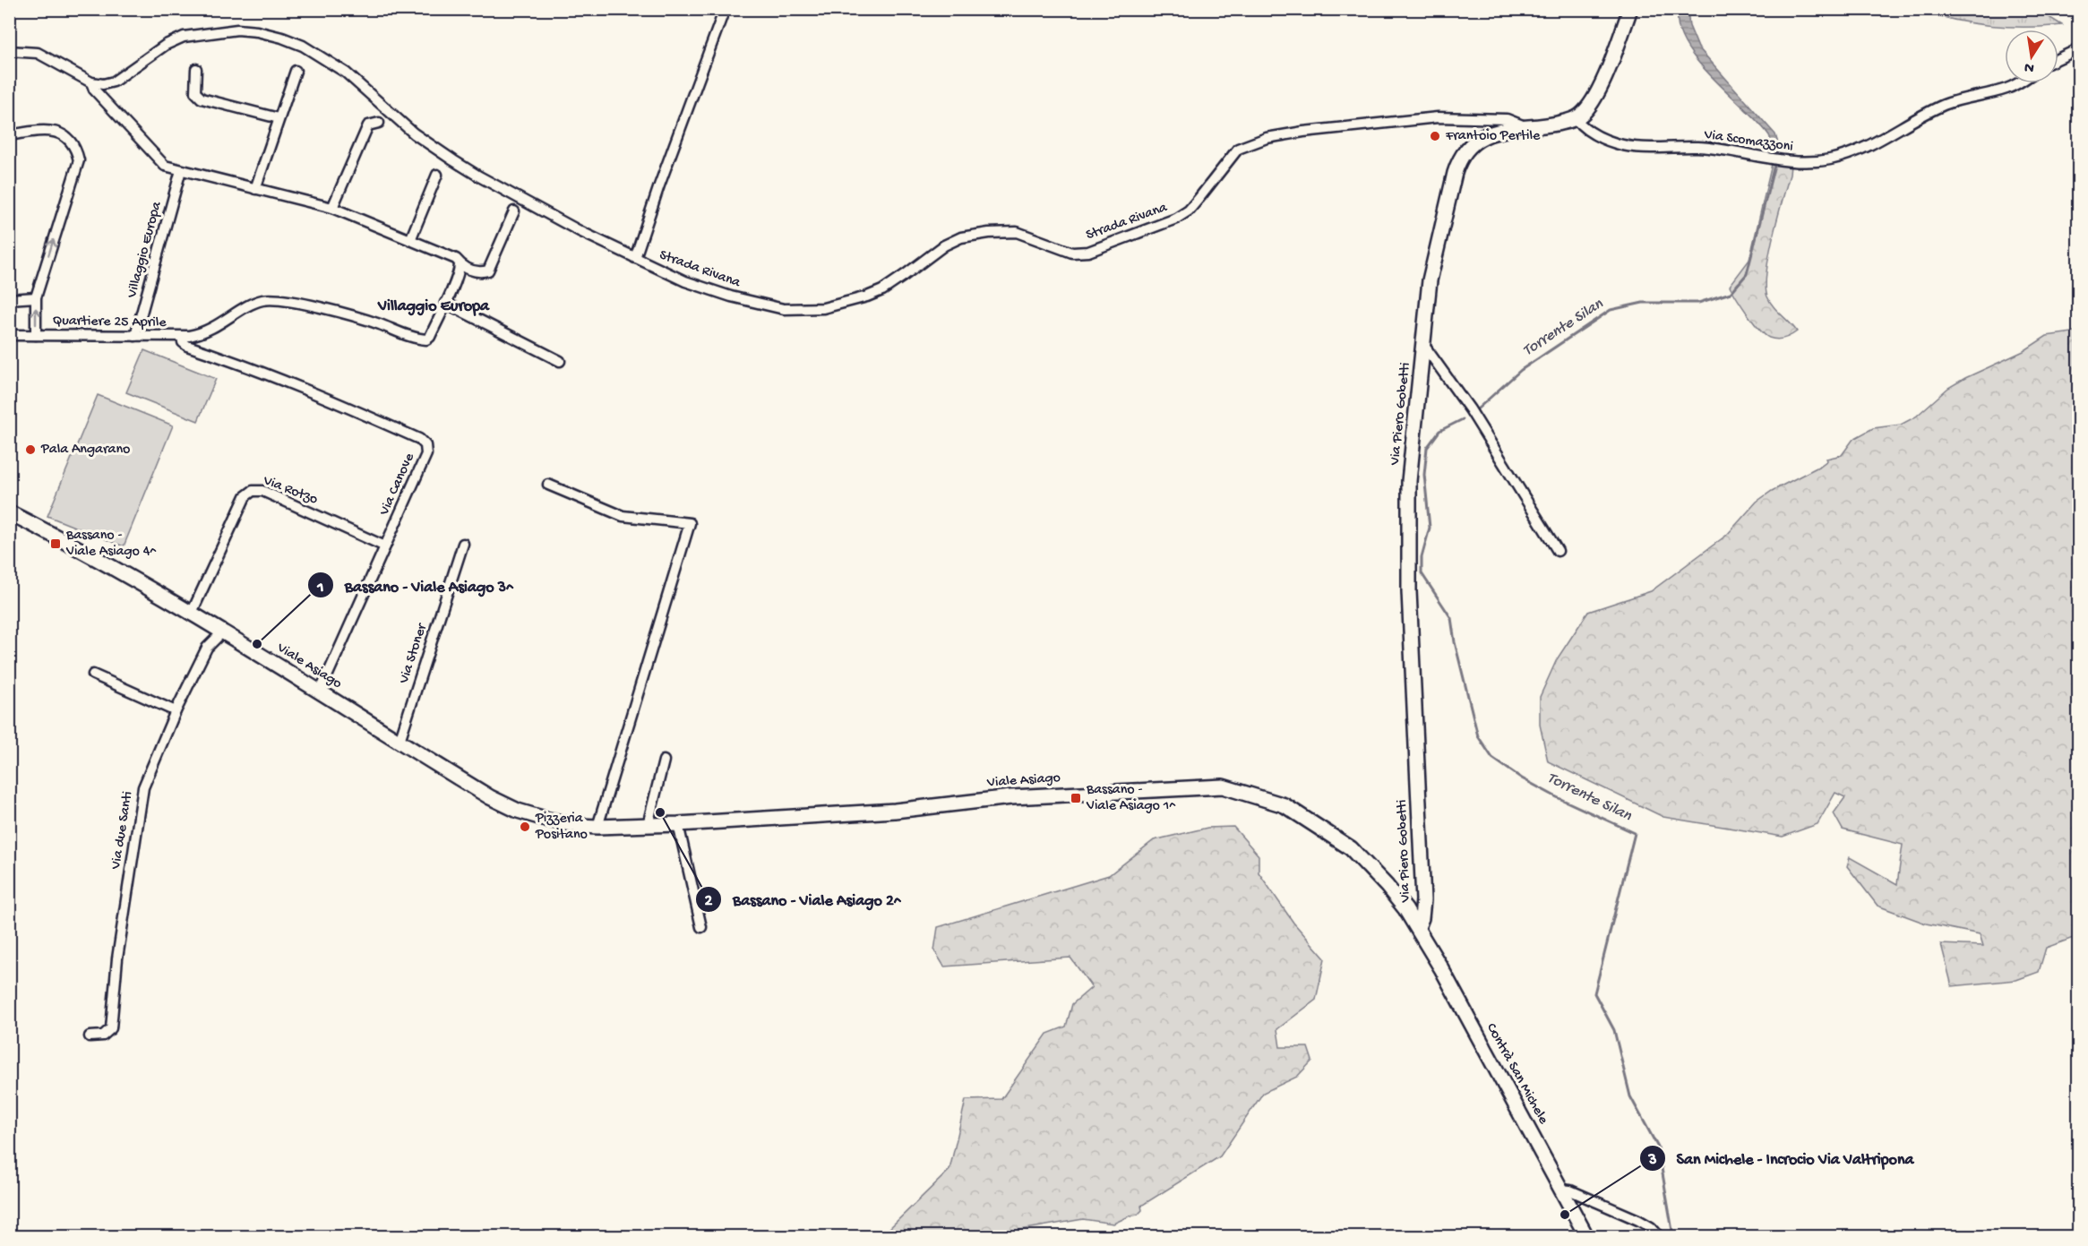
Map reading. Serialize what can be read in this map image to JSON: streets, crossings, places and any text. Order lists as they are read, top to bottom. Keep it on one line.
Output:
{"streets":{"main road":["Via Piero Gobetti","Viale Asiago","Contrà San Michele"],"street":["Via Scomazzoni","Strada Rivana","Villaggio Europa","Quartiere 25 Aprile","Via Canove","Via Rotzo","Via Stoner","Via due Santi"]},"crossings":[["Via Scomazzoni","Via Piero Gobetti"],["Strada Rivana","Via Piero Gobetti"],["Villaggio Europa","Quartiere 25 Aprile"],["Quartiere 25 Aprile","Via Canove"],["Via Piero Gobetti","Viale Asiago"],["Via Piero Gobetti","Contrà San Michele"],["Via Canove","Via Rotzo"],["Via Canove","Viale Asiago"],["Via Rotzo","Viale Asiago"],["Via Stoner","Viale Asiago"],["Viale Asiago","Via due Santi"],["Viale Asiago","Contrà San Michele"]],"districts":["Villaggio Europa"],"water":["Torrente Silan"],"places":{"other":["Frantoio Pertile","Pala Angarano","Bassano - Viale Asiago 3^","Bassano - Viale Asiago 2^","Pizzeria Positano","San Michele - Incrocio Via Valtripona"],"transit":["Bassano - Viale Asiago 4^","Bassano - Viale Asiago 1^"]},"north":"bottom"}
